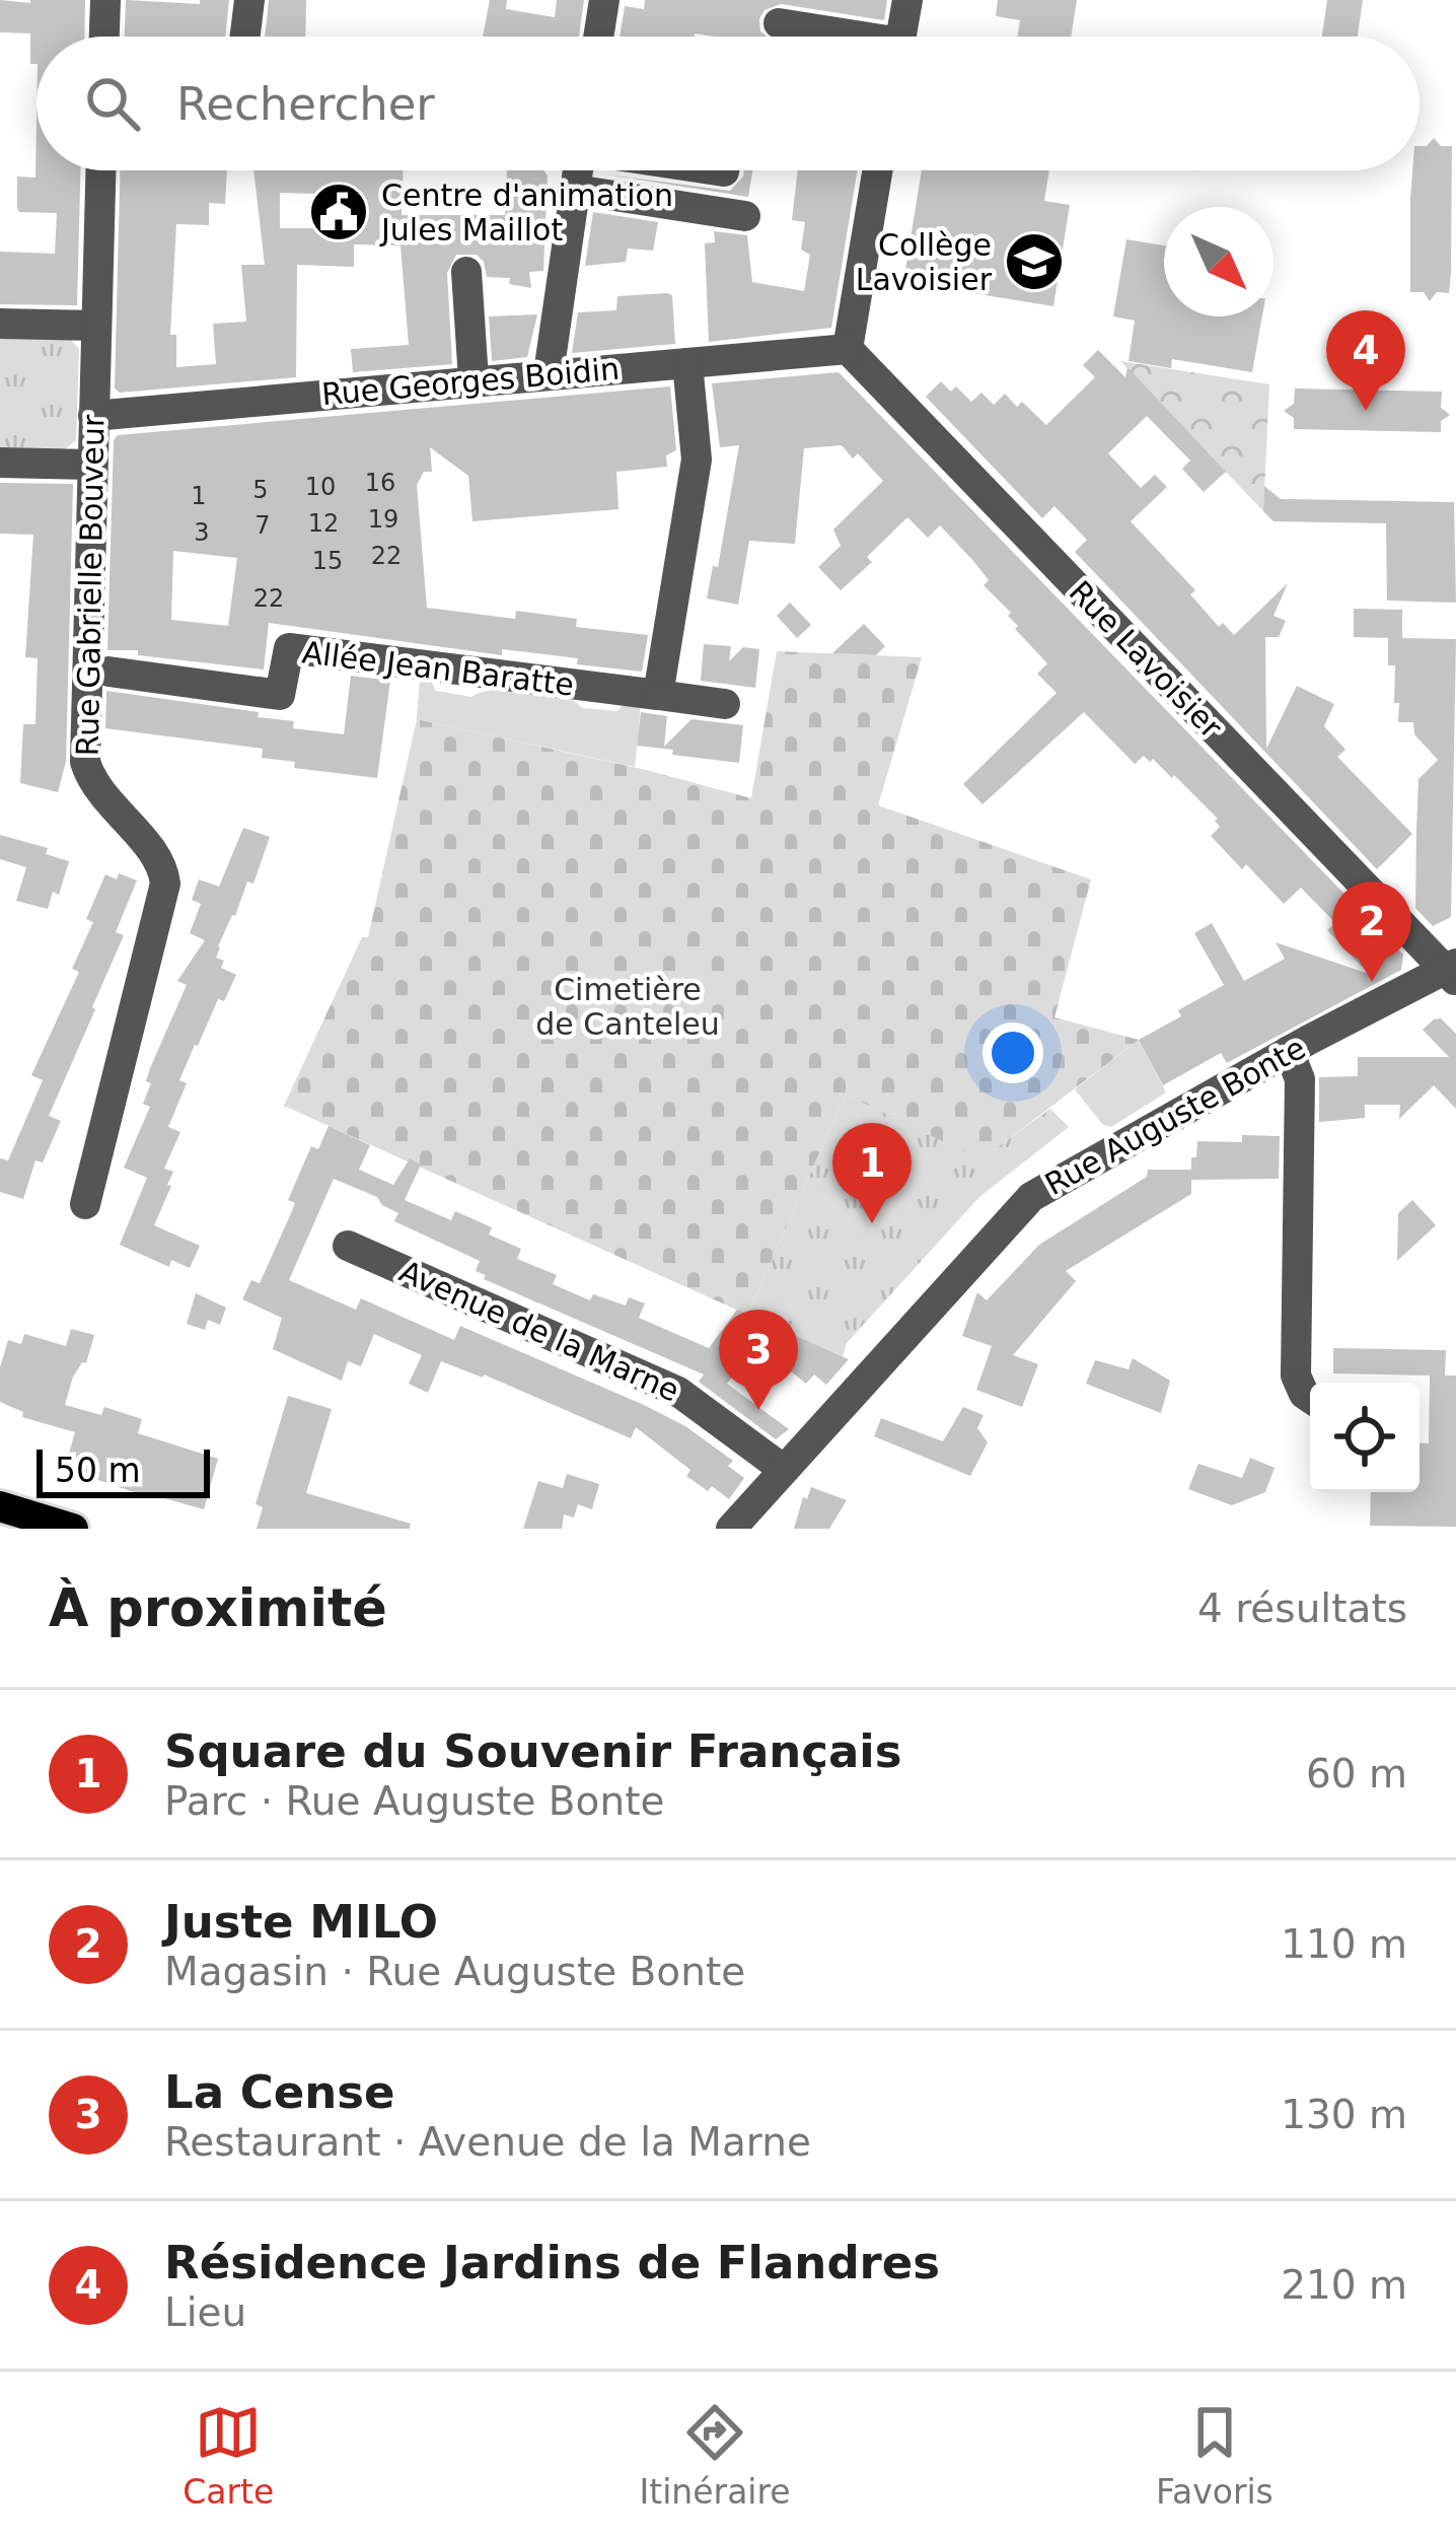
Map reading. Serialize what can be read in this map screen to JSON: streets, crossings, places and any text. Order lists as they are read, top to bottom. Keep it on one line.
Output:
{"streets":{"street":["Rue Georges Boidin","Rue Gabrielle Bouveur","Rue Lavoisier","Allée Jean Baratte","Rue Auguste Bonte","Avenue de la Marne"]},"crossings":[["Rue Georges Boidin","Rue Gabrielle Bouveur"],["Rue Georges Boidin","Rue Lavoisier"],["Rue Lavoisier","Rue Auguste Bonte"],["Rue Auguste Bonte","Avenue de la Marne"]],"parks":["Cimetière de Canteleu"],"places":{"public building":["Centre d'animation Jules Maillot"],"school or university":["Collège Lavoisier"]},"house_numbers":["16","10","5","1","19","12","7","3","22","15","22"],"scale_bar":"50 m","north":"bottom right","page":{"search":"Rechercher","pins":["4","2","1","3"],"scale":"50 m","heading":["À proximité","4 résultats"],"list":[{"mark":"1","name":"Square du Souvenir Français","note":"Parc · Rue Auguste Bonte","value":"60 m"},{"mark":"2","name":"Juste MILO","note":"Magasin · Rue Auguste Bonte","value":"110 m"},{"mark":"3","name":"La Cense","note":"Restaurant · Avenue de la Marne","value":"130 m"},{"mark":"4","name":"Résidence Jardins de Flandres","note":"Lieu","value":"210 m"}],"nav":["Carte","Itinéraire","Favoris"]}}
